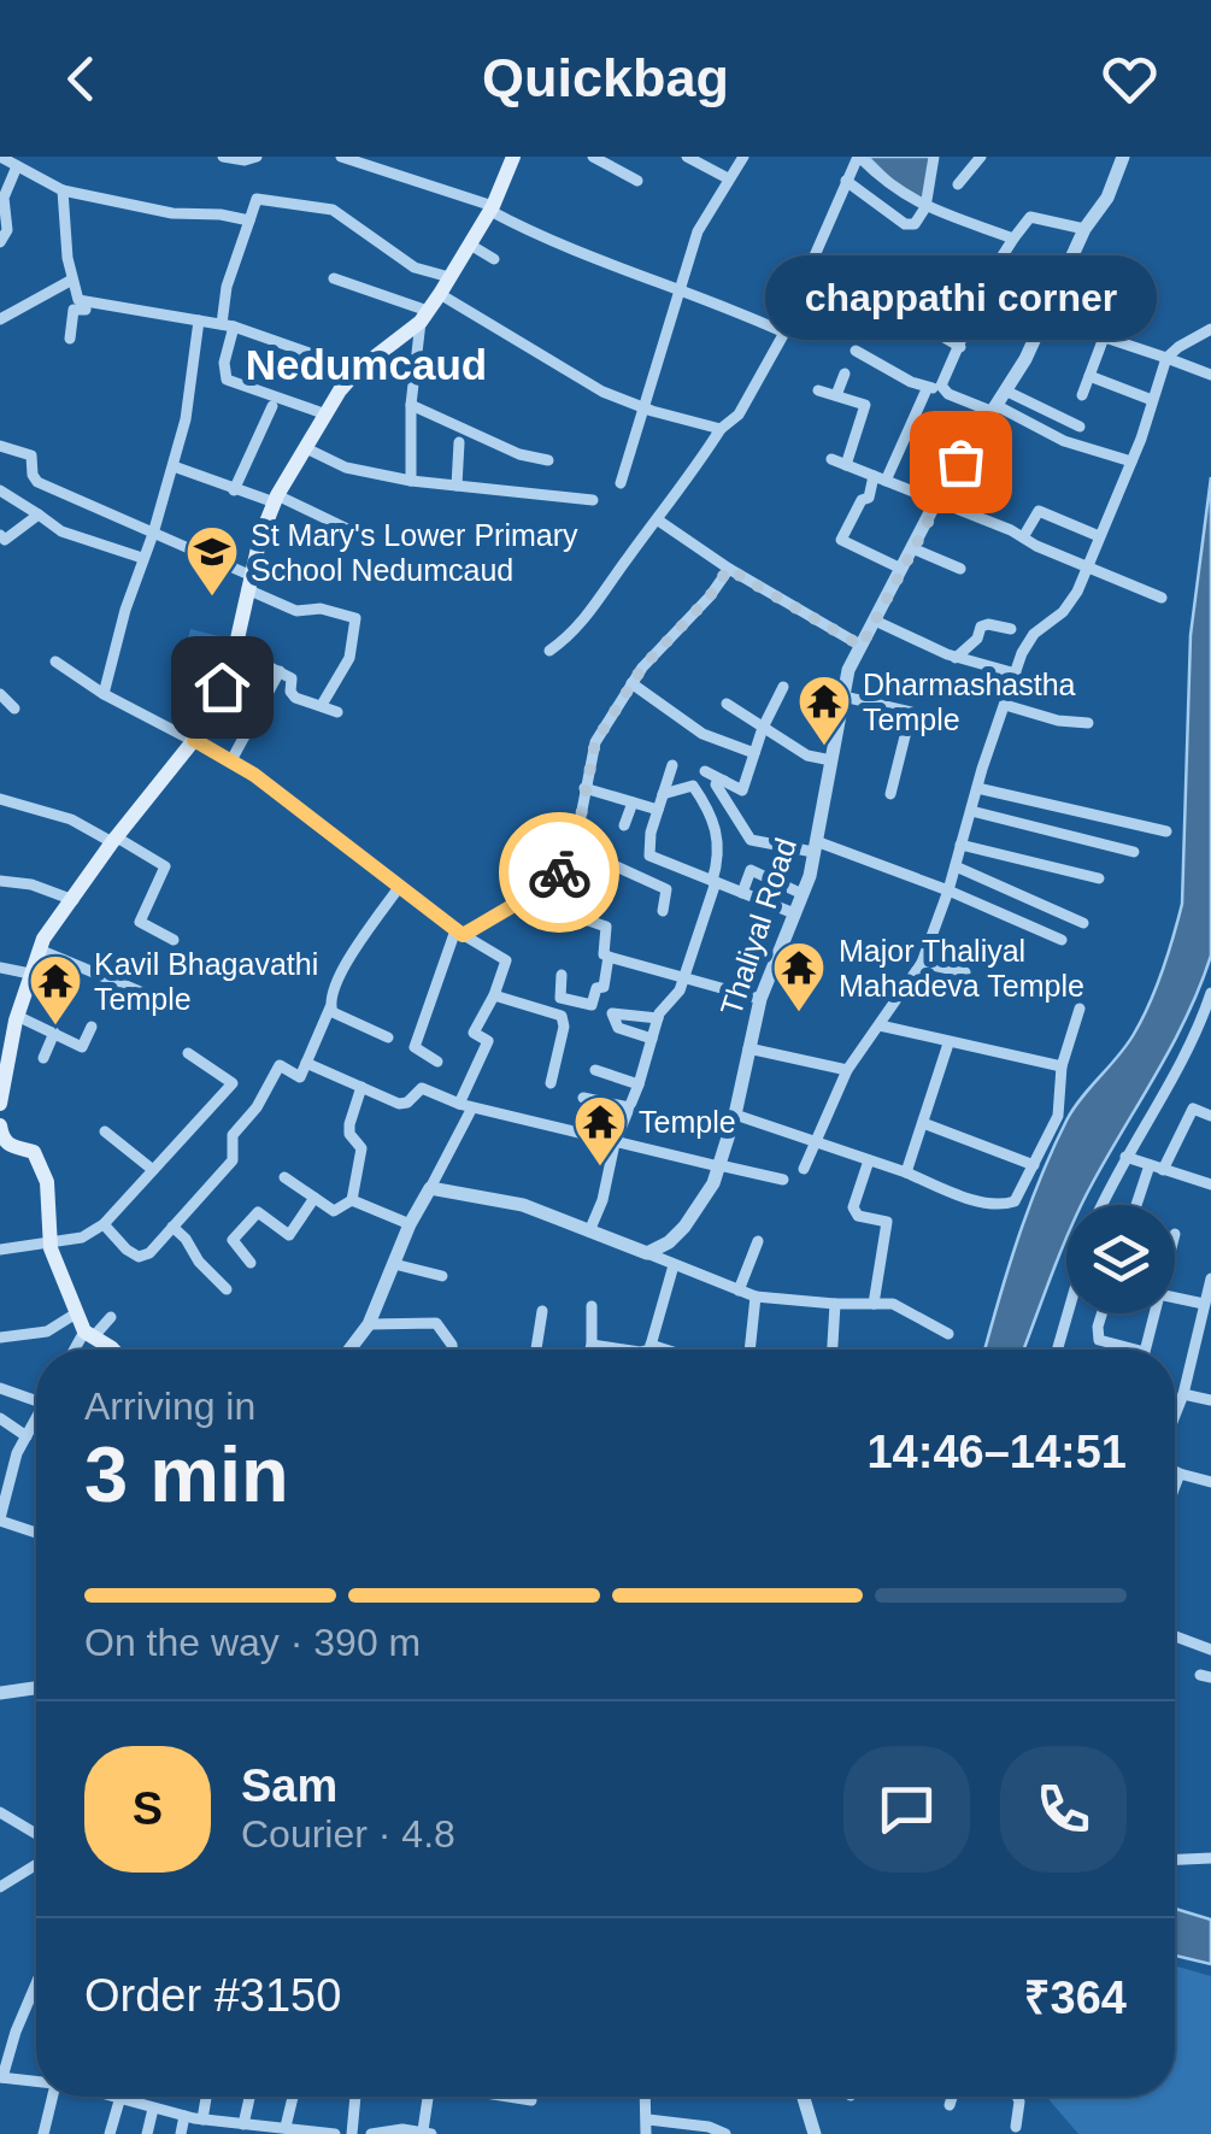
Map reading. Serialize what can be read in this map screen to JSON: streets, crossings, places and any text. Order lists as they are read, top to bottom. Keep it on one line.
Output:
{"streets":{"street":["Thaliyal Road"]},"districts":["Nedumcaud"],"places":{"other":["chappathi corner"],"school or university":["St Mary's Lower Primary School Nedumcaud"],"temple":["Dharmashastha Temple","Major Thaliyal Mahadeva Temple","Kavil Bhagavathi Temple","Temple"]},"page":{"header":"Quickbag","bubble":"chappathi corner","heading":["3 min","Arriving in","14:46–14:51"],"panel":["Sam","Courier · 4.8","Order #3150","₹364"],"bar":"On the way · 390 m","round":"S"}}
